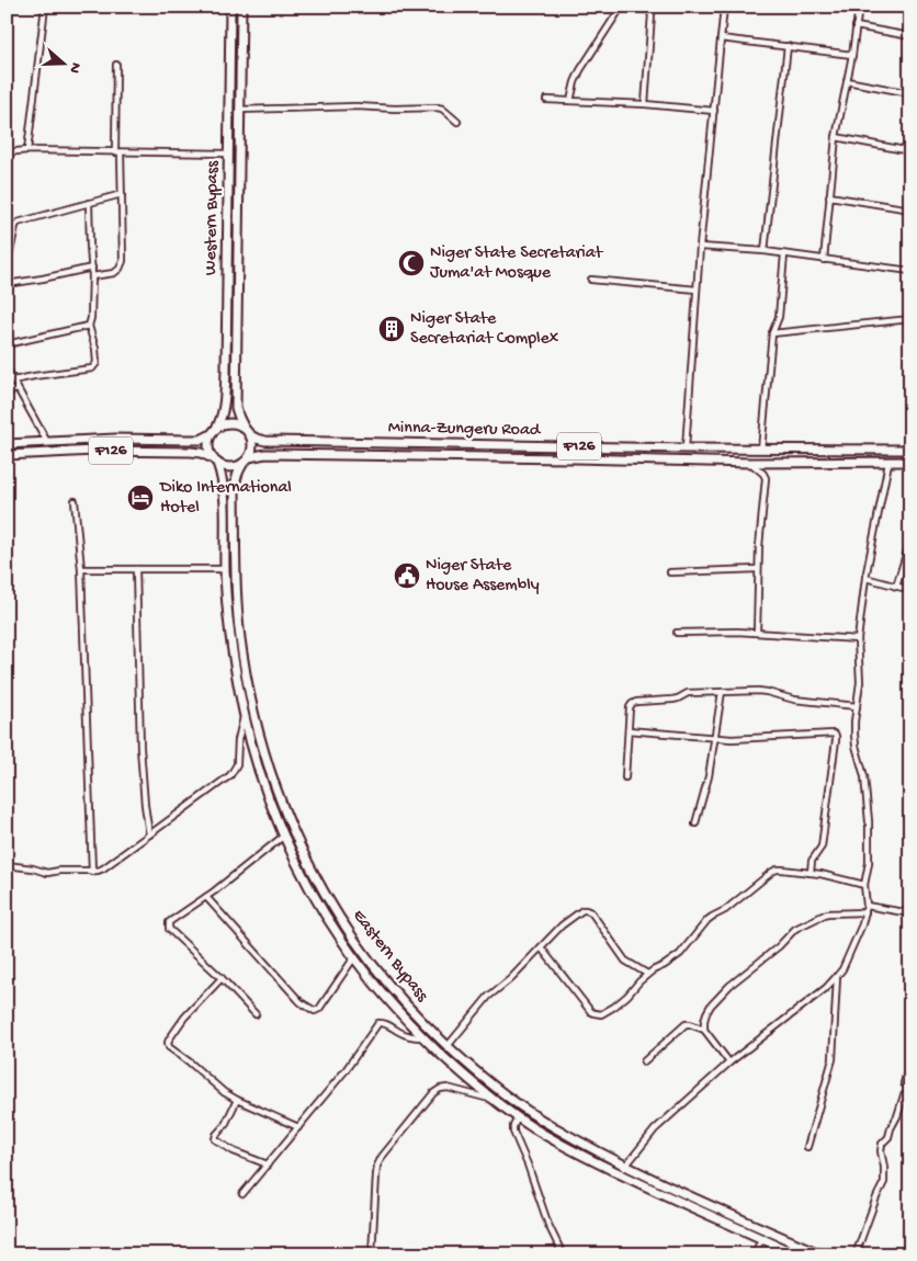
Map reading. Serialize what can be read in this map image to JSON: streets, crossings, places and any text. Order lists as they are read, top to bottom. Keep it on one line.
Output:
{"streets":{"main road":["Western Bypass","Minna-Zungeru Road","F126","Eastern Bypass"]},"crossings":[["Western Bypass","Minna-Zungeru Road"],["Western Bypass","F126"],["Western Bypass","Eastern Bypass"],["Minna-Zungeru Road","F126"],["Minna-Zungeru Road","Eastern Bypass"],["F126","Eastern Bypass"]],"places":{"mosque":["Niger State Secretariat Juma'at Mosque"],"building":["Niger State Secretariat Complex"],"hotel":["Diko International Hotel"],"public building":["Niger State House Assembly"]},"north":"right"}
